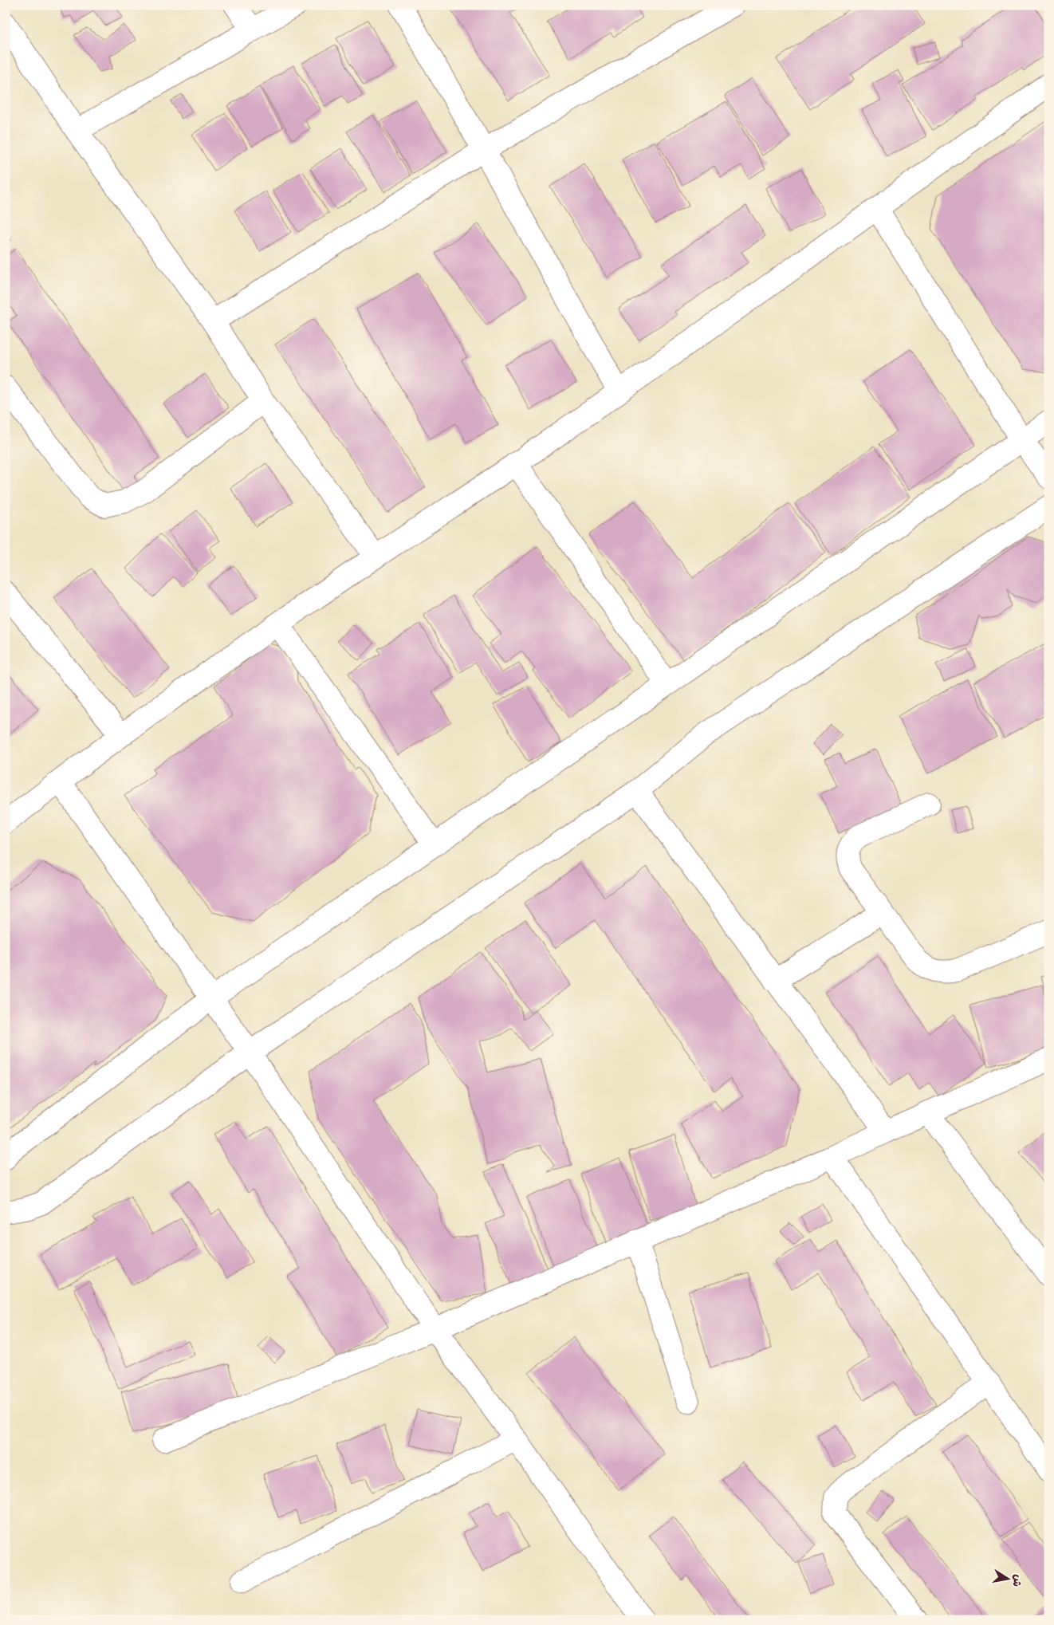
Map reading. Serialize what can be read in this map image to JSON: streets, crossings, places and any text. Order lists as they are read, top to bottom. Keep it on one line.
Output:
{"north":"right"}
